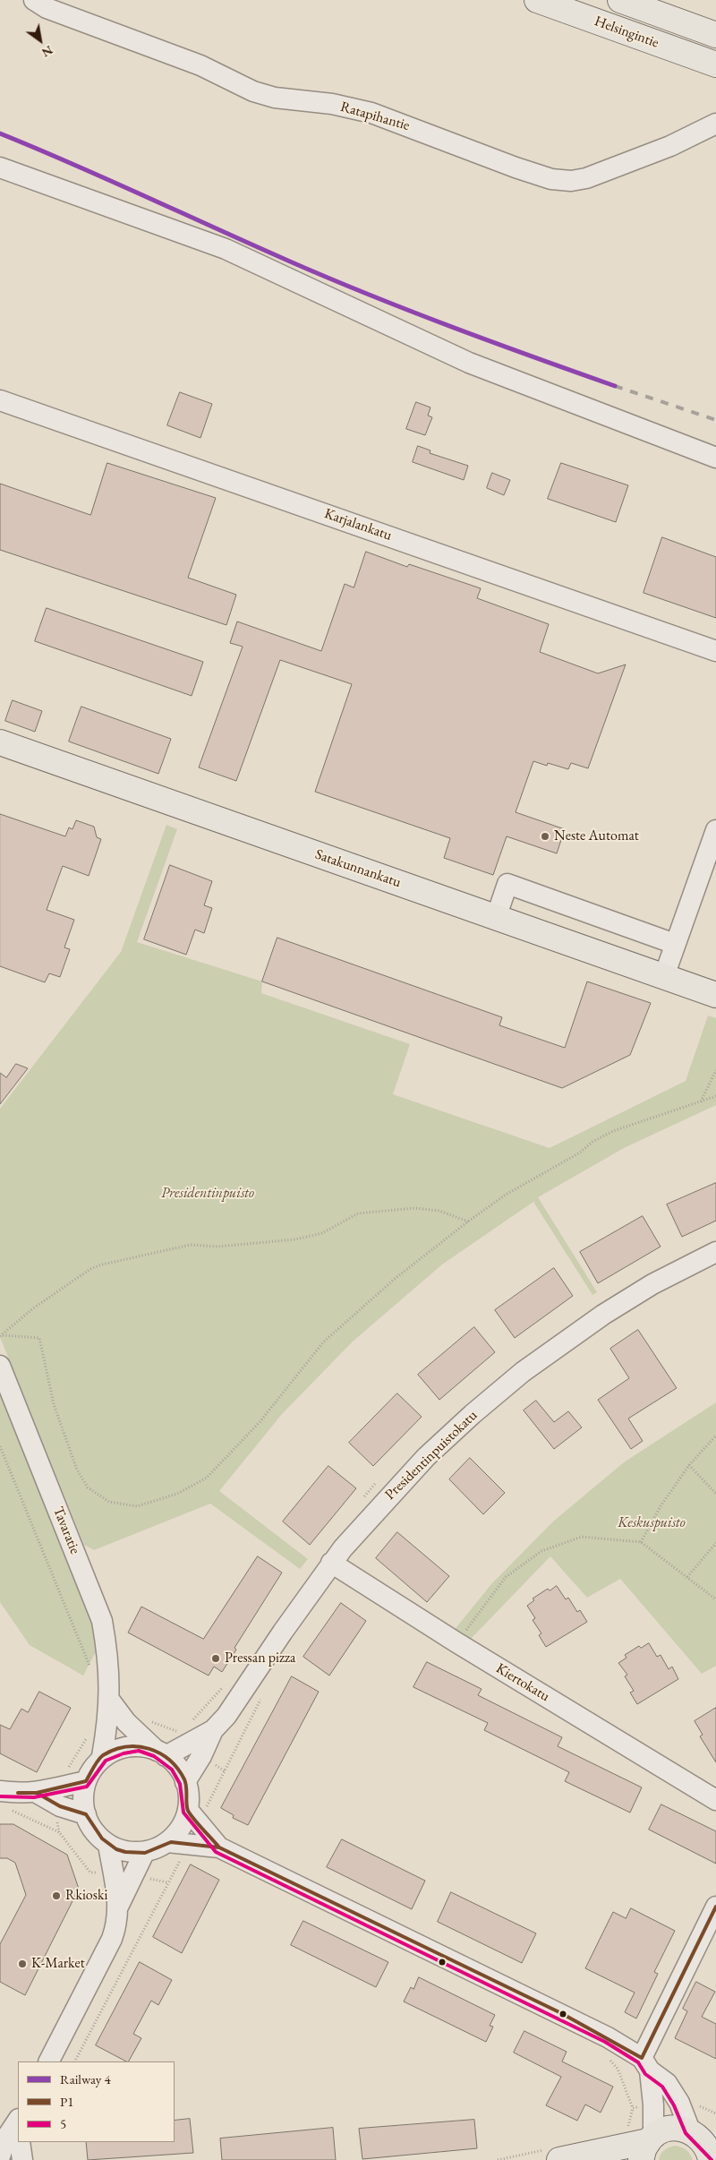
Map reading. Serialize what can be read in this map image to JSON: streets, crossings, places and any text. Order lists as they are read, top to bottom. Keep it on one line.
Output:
{"streets":{"main road":["Helsingintie","Satakunnankatu"],"street":["Ratapihantie","Karjalankatu","Presidentinpuistokatu","Tavaratie","Kiertokatu"]},"crossings":[["Presidentinpuistokatu","Tavaratie"],["Presidentinpuistokatu","Kiertokatu"]],"parks":["Presidentinpuisto","Keskuspuisto"],"places":["Neste Automat","Pressan pizza","Rkioski","K-Market"],"lines":["rail line 4","transit line P1","transit line 5"],"legend":["Railway 4","P1","5"],"north":"bottom right"}
